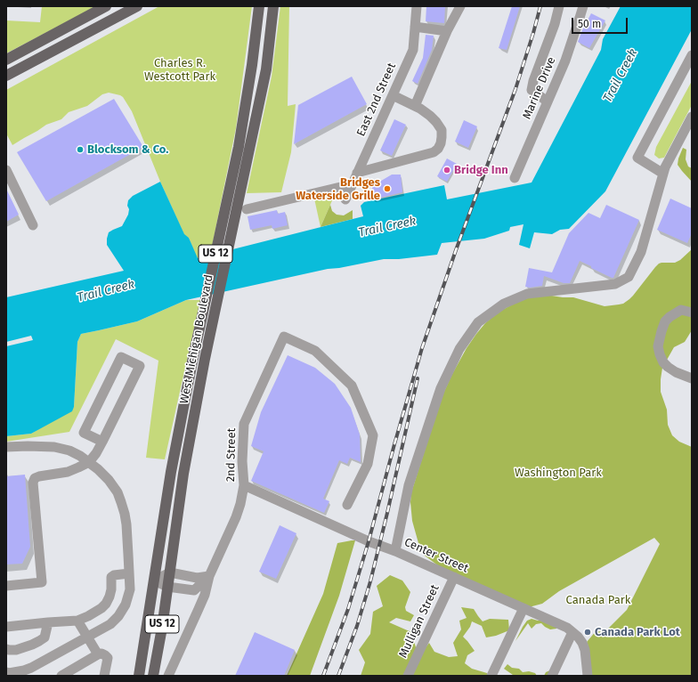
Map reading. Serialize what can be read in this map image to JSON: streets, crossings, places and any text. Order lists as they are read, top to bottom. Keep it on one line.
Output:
{"streets":{"main road":["US 12","West Michigan Boulevard"],"street":["Marine Drive","East 2nd Street","2nd Street","Center Street","Mulligan Street"]},"crossings":[["US 12","West Michigan Boulevard"],["US 12","2nd Street"],["West Michigan Boulevard","2nd Street"],["2nd Street","Center Street"],["Center Street","Mulligan Street"]],"water":["Trail Creek"],"parks":["Charles R. Westcott Park","Washington Park","Canada Park"],"places":["Blocksom & Co.","Bridge Inn","Bridges Waterside Grille","Canada Park Lot"],"scale_bar":"50 m"}
